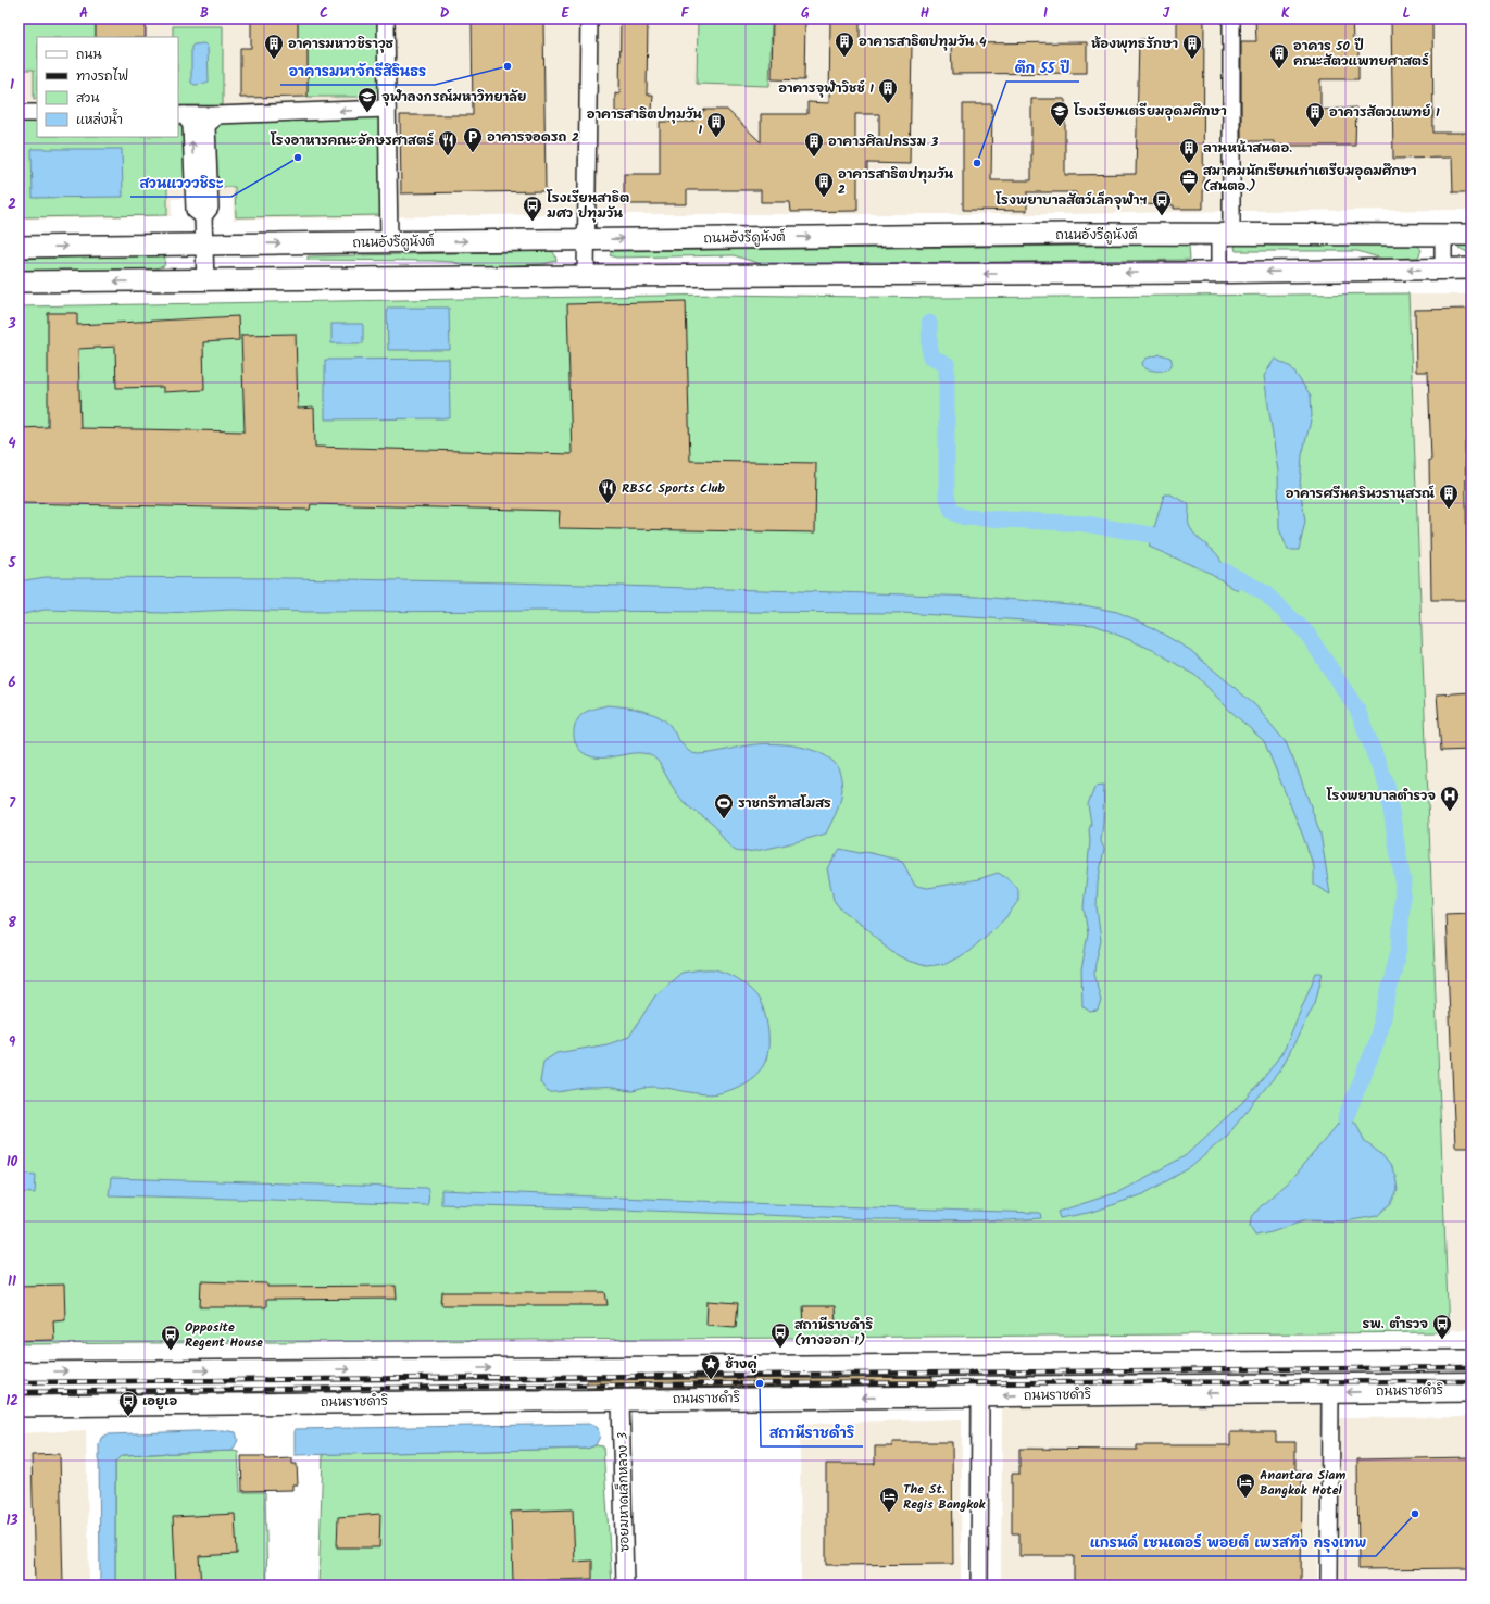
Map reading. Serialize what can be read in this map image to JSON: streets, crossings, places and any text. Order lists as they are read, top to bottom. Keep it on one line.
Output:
{"streets":{"main road":["ถนนอังรีดูนังต์","ถนนราชดำริ"],"street":["ซอยมหาดเล็กหลวง 3"]},"crossings":[["ถนนราชดำริ","ซอยมหาดเล็กหลวง 3"]],"places":{"building":["อาคารสาธิตปทุมวัน 4","อาคารมหาวชิราวุธ","ห้องพุทธรักษา","อาคาร 50 ปี คณะสัตวแพทยศาสตร์","อาคารจุฬาวิชช์ 1","อาคารสัตวแพทย์ 1","อาคารสาธิตปทุมวัน 1","อาคารศิลปกรรม 3","ลานหน้าสนตอ.","อาคารสาธิตปทุมวัน 2","อาคารศรีนครินวรานุสรณ์"],"other":["อาคารมหาจักรีสิรินธร","สวนแวววชิระ","ตึก 55 ปี","สถานีราชดำริ","แกรนด์ เซนเตอร์ พอยต์ เพรสทีจ กรุงเทพ"],"school or university":["จุฬาลงกรณ์มหาวิทยาลัย","โรงเรียนเตรียมอุดมศึกษา"],"parking":["อาคารจอดรถ 2"],"restaurant":["โรงอาหารคณะอักษรศาสตร์","RBSC Sports Club"],"office":["สมาคมนักเรียนเก่าเตรียมอุดมศึกษา (สนตอ.)"],"bus stop":["โรงพยาบาลสัตว์เล็กจุฬาฯ","โรงเรียนสาธิต มศว ปทุมวัน","รพ. ตำรวจ","สถานีราชดำริ (ทางออก 1)","Opposite Regent House","เอยูเอ"],"hospital":["โรงพยาบาลตำรวจ"],"sports":["ราชกรีฑาสโมสร"],"place":["ช้างคู่"],"hotel":["Anantara Siam Bangkok Hotel","The St. Regis Bangkok"]},"legend":["ถนน","ทางรถไฟ","สวน","แหล่งน้ำ"],"grid":{"columns":["A","B","C","D","E","F","G","H","I","J","K","L"],"rows":["1","2","3","4","5","6","7","8","9","10","11","12","13"]}}
